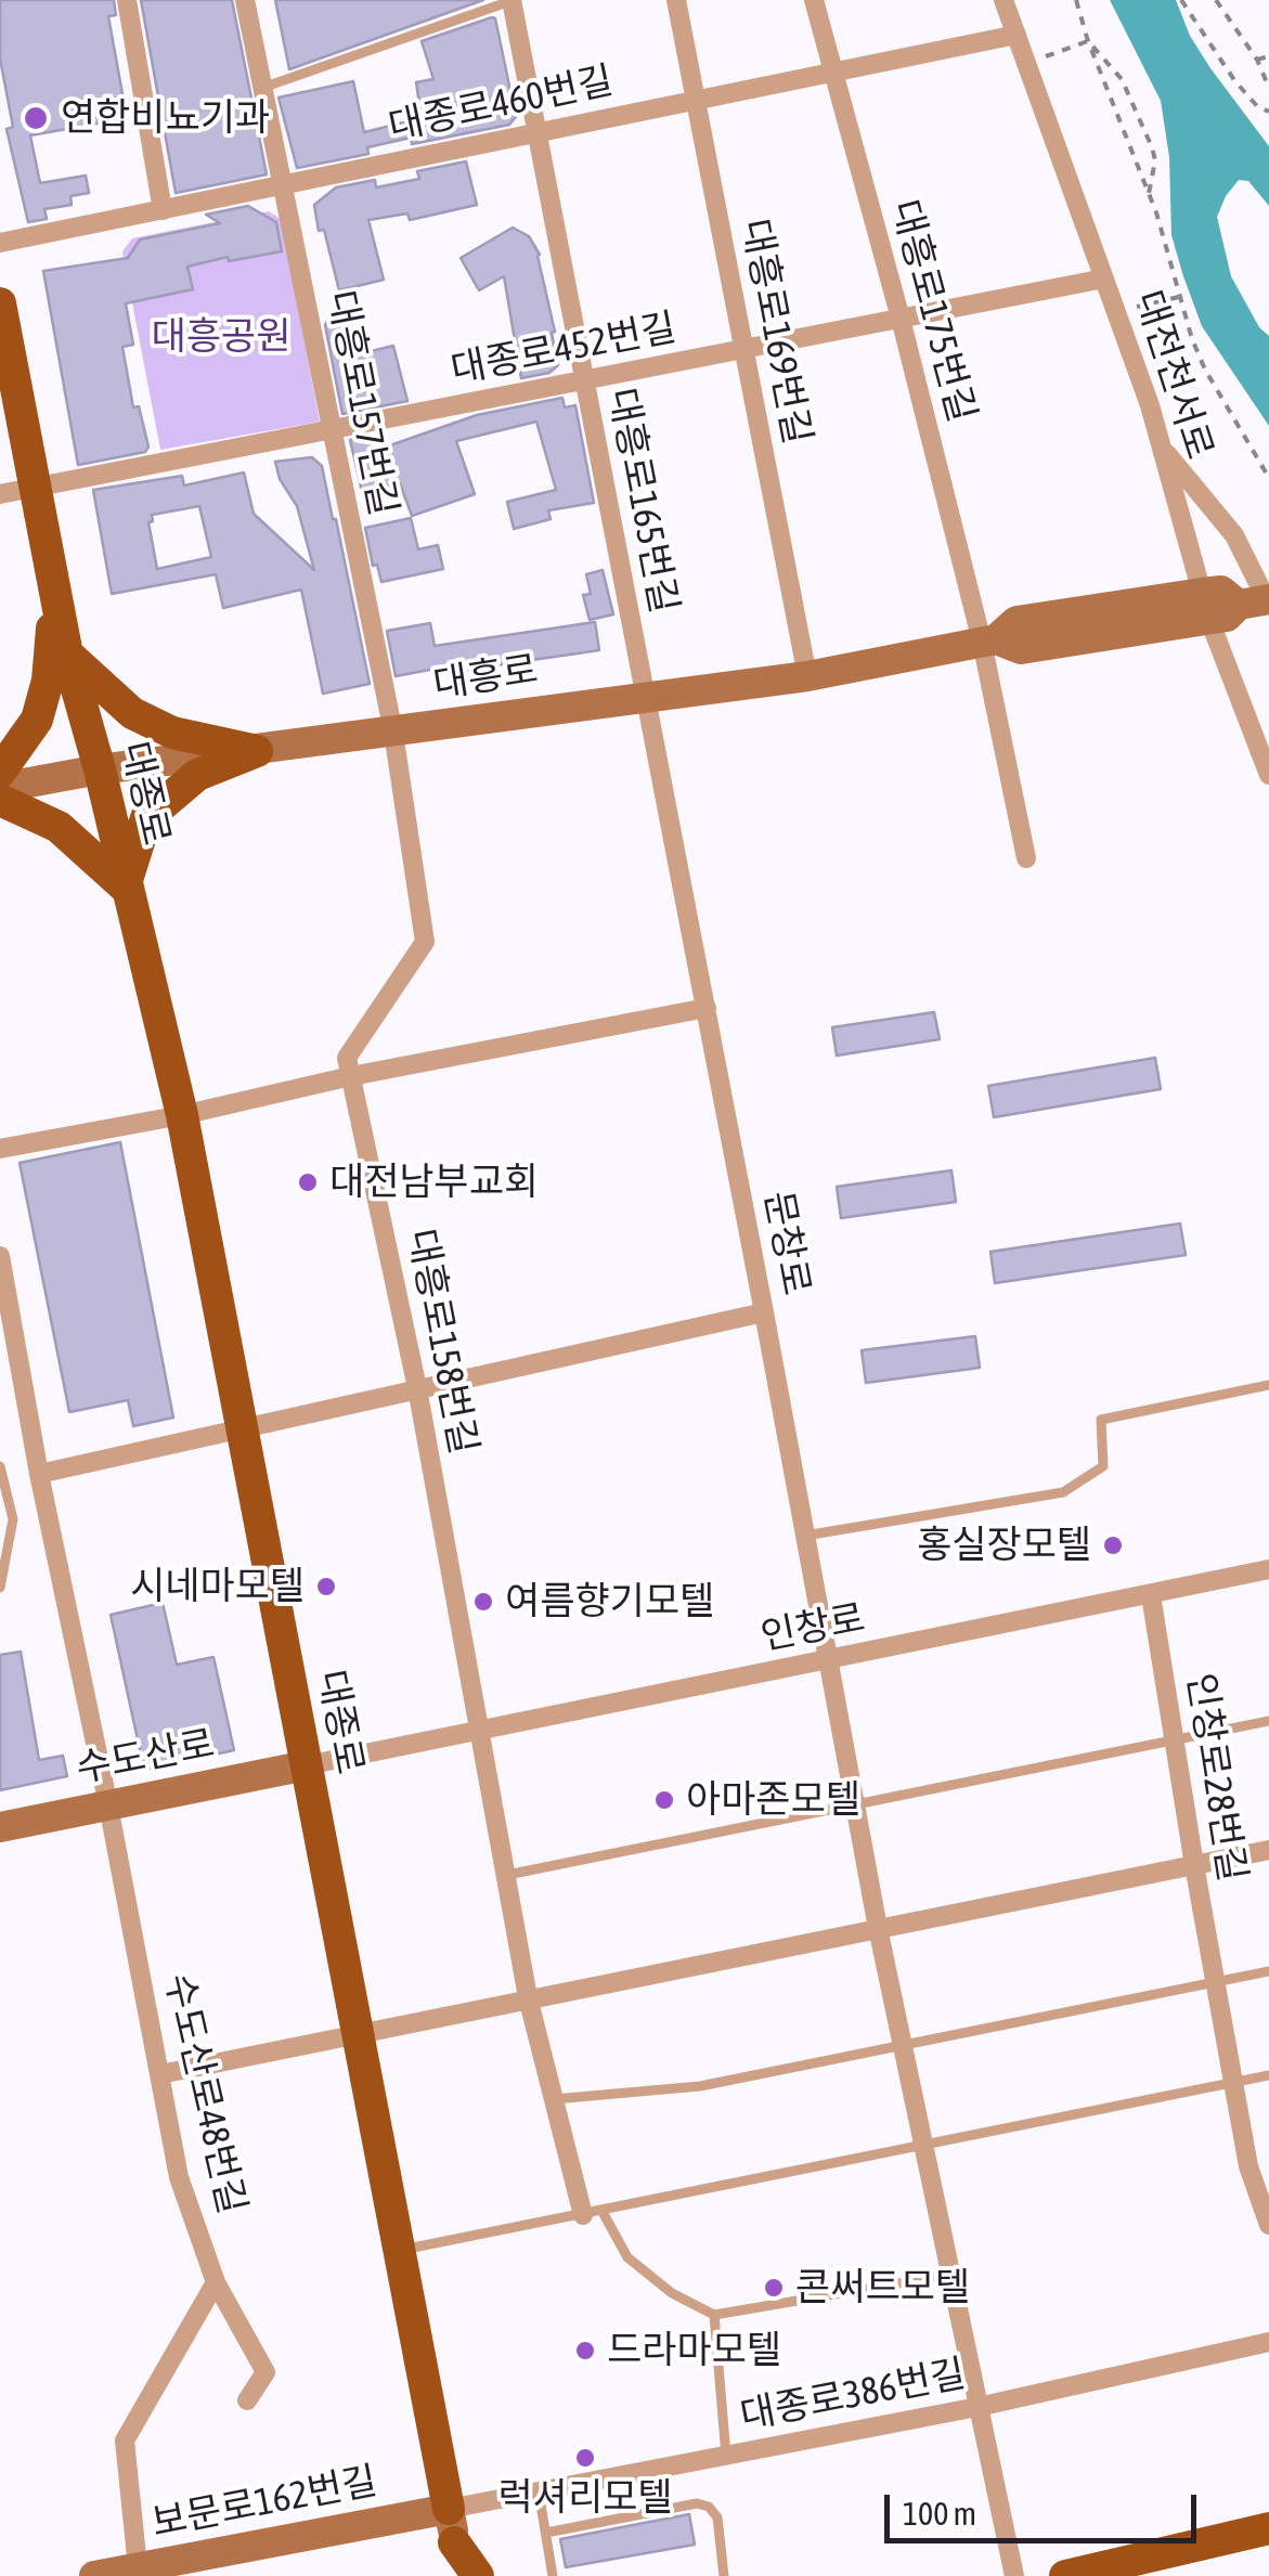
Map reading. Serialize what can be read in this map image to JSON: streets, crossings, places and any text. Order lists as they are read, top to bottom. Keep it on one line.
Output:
{"streets":{"main road":["대흥로","대종로","수도산로","보문로162번길"],"street":["대종로460번길","대흥로175번길","대흥로169번길","대종로452번길","대전천서로","대흥로157번길","대흥로165번길","문창로","대흥로158번길","인창로","인창로28번길","수도산로48번길","대종로386번길"]},"crossings":[["대종로460번길","대흥로175번길"],["대종로460번길","대흥로169번길"],["대종로460번길","대전천서로"],["대종로460번길","대흥로157번길"],["대종로460번길","대흥로165번길"],["대흥로175번길","대종로452번길"],["대흥로175번길","대흥로"],["대흥로169번길","대종로452번길"],["대흥로169번길","대흥로"],["대종로452번길","대전천서로"],["대종로452번길","대흥로157번길"],["대종로452번길","대흥로165번길"],["대종로452번길","대종로"],["대전천서로","대흥로"],["대흥로157번길","대흥로"],["대흥로157번길","대흥로158번길"],["대흥로165번길","대흥로"],["대흥로165번길","문창로"],["대흥로","대종로"],["대흥로","문창로"],["대흥로","대흥로158번길"],["대종로","인창로"],["대종로","수도산로"],["대종로","대종로386번길"],["대종로","보문로162번길"],["문창로","인창로"],["문창로","대종로386번길"],["대흥로158번길","인창로"],["인창로","수도산로"],["인창로","인창로28번길"],["수도산로","수도산로48번길"],["대종로386번길","보문로162번길"]],"parks":["대흥공원"],"places":["연합비뇨기과","대전남부교회","홍실장모텔","시네마모텔","여름향기모텔","아마존모텔","콘써트모텔","드라마모텔","럭셔리모텔"],"scale_bar":"100 m"}
